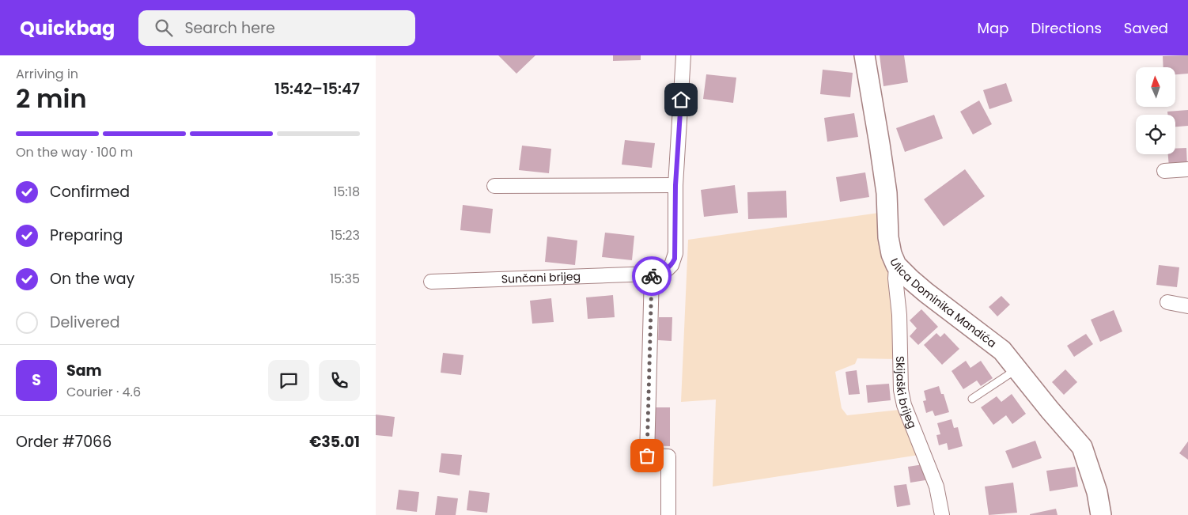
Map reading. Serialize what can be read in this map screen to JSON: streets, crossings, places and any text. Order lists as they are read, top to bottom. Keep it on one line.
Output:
{"streets":{"street":["Sunčani brijeg","Ulica Dominika Mandića","Skijaški brijeg"]},"crossings":[["Ulica Dominika Mandića","Skijaški brijeg"]],"north":"top","page":{"header":"Quickbag","search":"Search here","nav":["Map","Directions","Saved"],"heading":["2 min","Arriving in","15:42–15:47"],"panel":["Sam","Courier · 4.6","Order #7066","€35.01"],"bar":"On the way · 100 m","list":[["Confirmed","15:18"],["Preparing","15:23"],["On the way","15:35"],"Delivered"],"round":"S"}}
